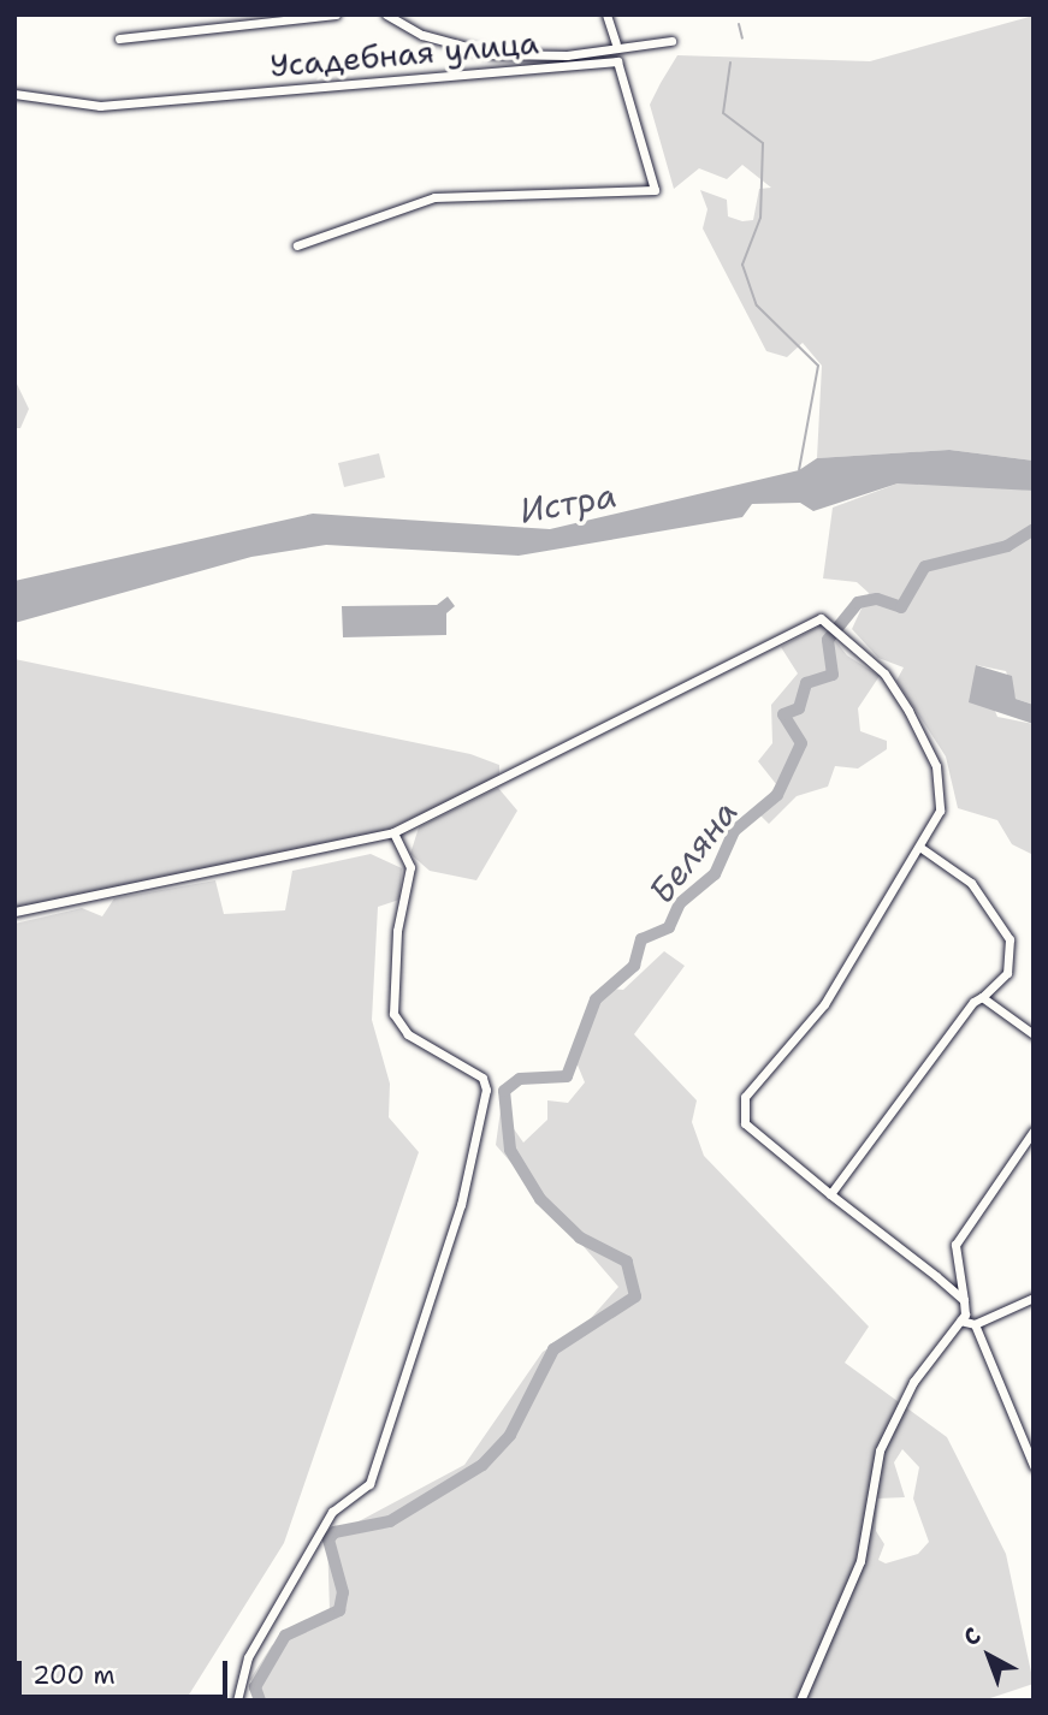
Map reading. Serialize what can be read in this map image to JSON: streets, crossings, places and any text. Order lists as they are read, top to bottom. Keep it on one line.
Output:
{"streets":{"street":["Усадебная улица"]},"water":["Истра","Беляна"],"scale_bar":"200 m","north":"top left"}
